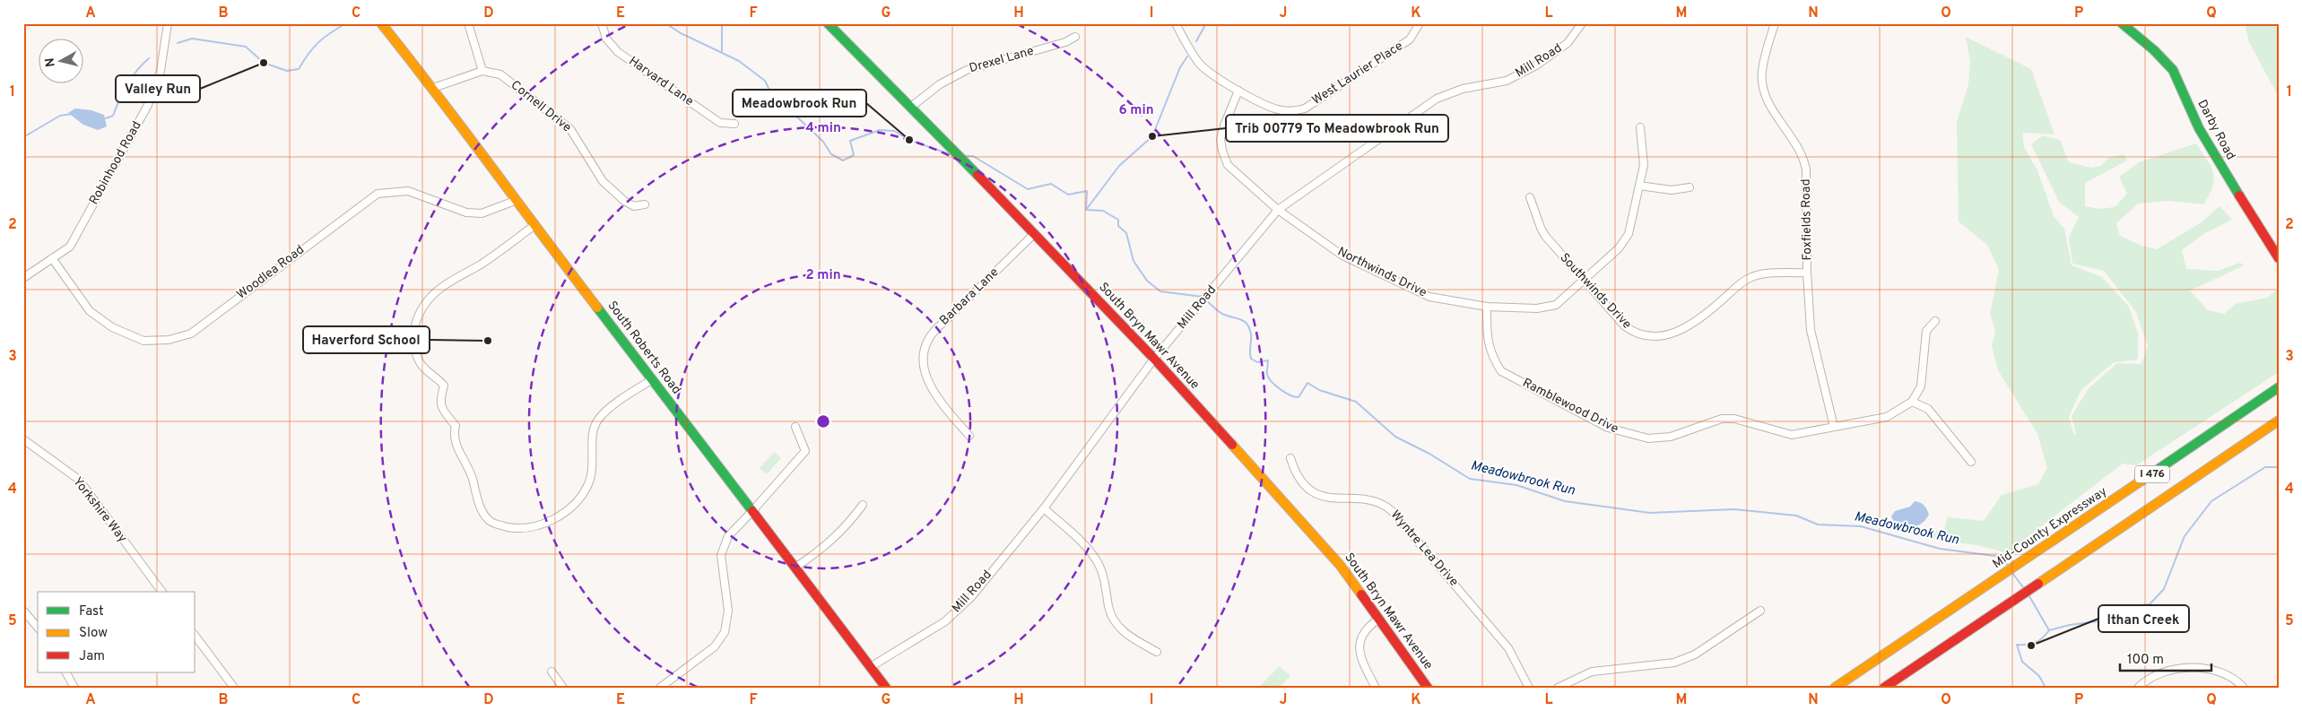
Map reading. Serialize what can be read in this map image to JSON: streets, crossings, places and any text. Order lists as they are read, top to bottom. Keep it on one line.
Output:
{"streets":{"main road":["Darby Road","South Bryn Mawr Avenue","South Roberts Road","I 476","Mid-County Expressway"],"street":["Drexel Lane","Mill Road","West Laurier Place","Harvard Lane","Cornell Drive","Robinhood Road","Foxfields Road","Woodlea Road","Northwinds Drive","Southwinds Drive","Barbara Lane","Ramblewood Drive","Yorkshire Way","Wyntre Lea Drive"]},"crossings":[["Drexel Lane","South Bryn Mawr Avenue"],["Mill Road","Northwinds Drive"],["Mill Road","South Bryn Mawr Avenue"],["Mill Road","South Roberts Road"],["West Laurier Place","Northwinds Drive"],["Robinhood Road","Woodlea Road"],["Foxfields Road","Southwinds Drive"],["Foxfields Road","Ramblewood Drive"],["Woodlea Road","South Roberts Road"],["Northwinds Drive","Southwinds Drive"],["Northwinds Drive","Ramblewood Drive"],["Barbara Lane","South Bryn Mawr Avenue"]],"water":["Meadowbrook Run"],"places":["Valley Run","Trib 00779 To Meadowbrook Run","Meadowbrook Run","Haverford School","Ithan Creek"],"legend":["Fast","Slow","Jam"],"scale_bar":"100 m","north":"left","grid":{"columns":["A","B","C","D","E","F","G","H","I","J","K","L","M","N","O","P","Q"],"rows":["1","2","3","4","5"]},"rings":["6 min","4 min","2 min"]}
